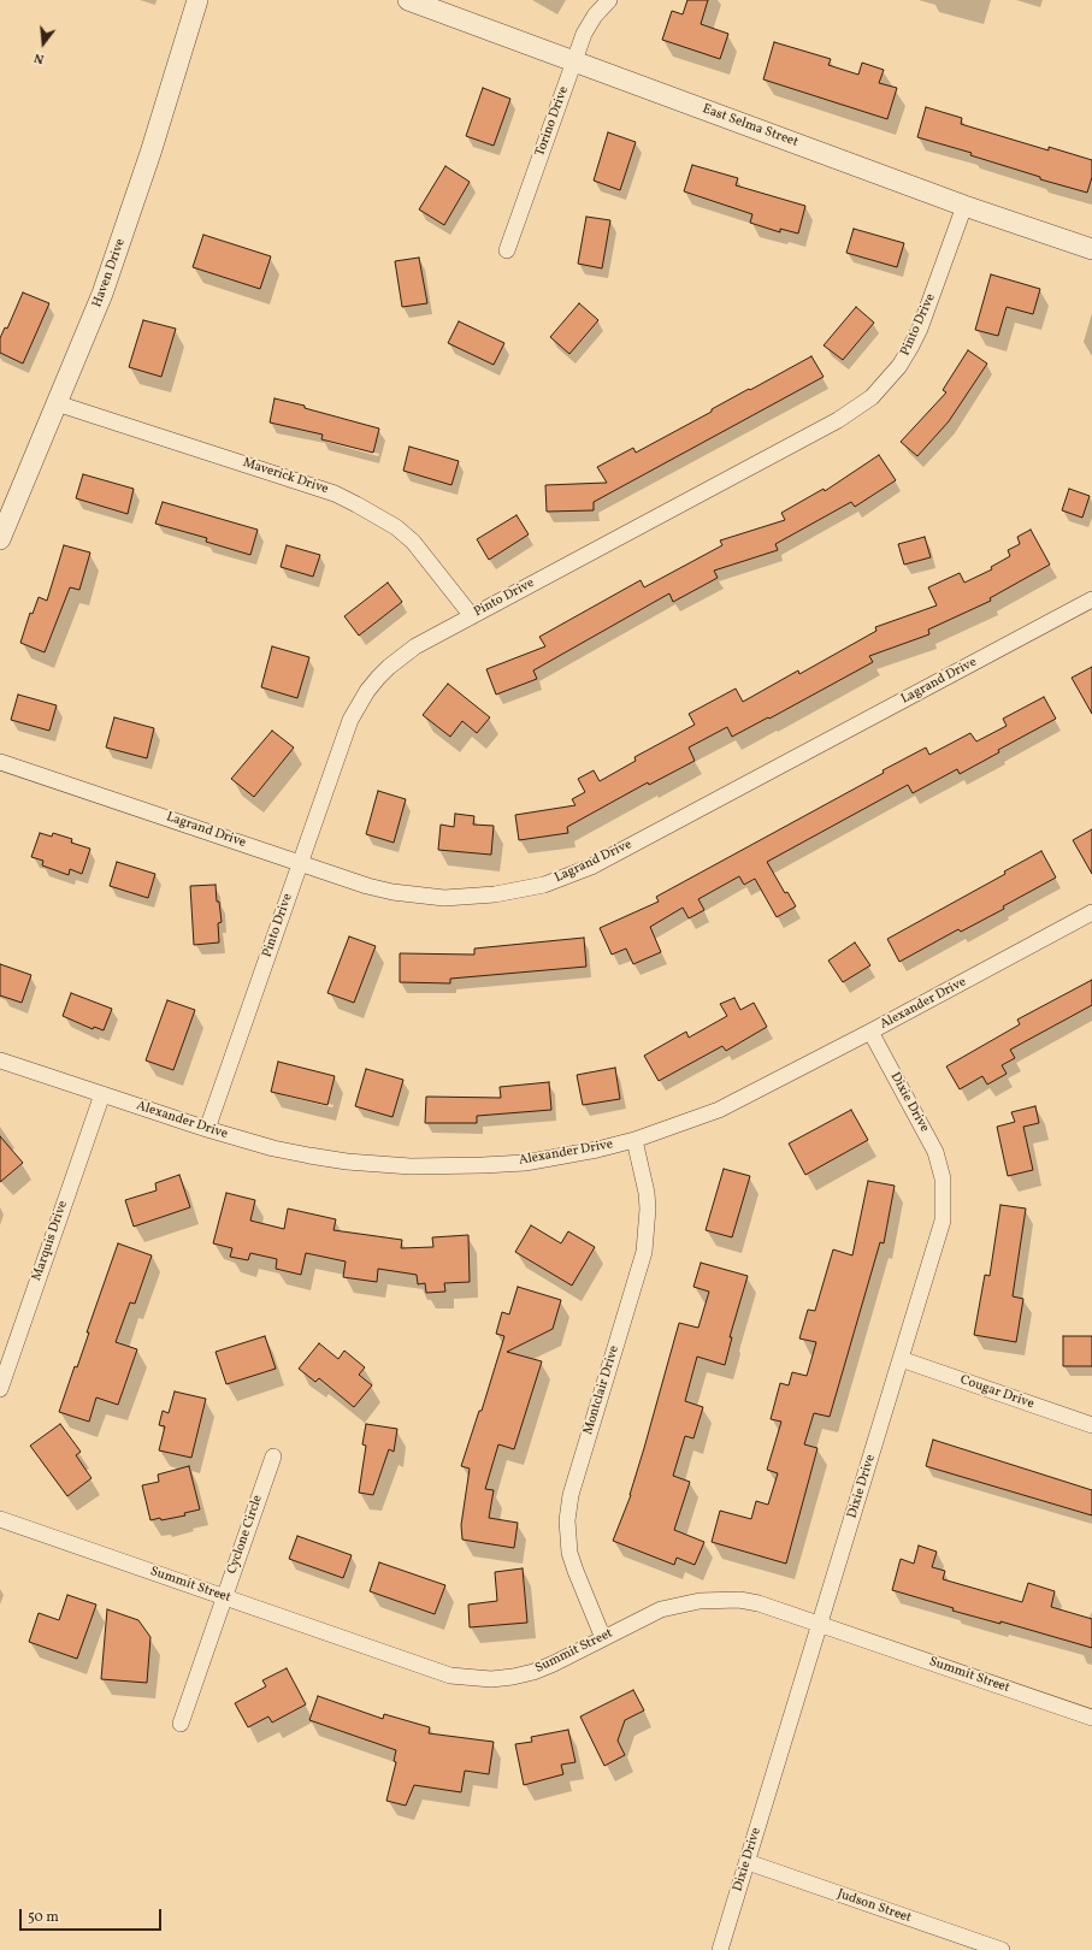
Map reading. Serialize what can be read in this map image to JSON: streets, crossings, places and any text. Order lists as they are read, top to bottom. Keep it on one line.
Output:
{"streets":{"street":["Torino Drive","East Selma Street","Haven Drive","Pinto Drive","Maverick Drive","Lagrand Drive","Alexander Drive","Dixie Drive","Marquis Drive","Montclair Drive","Cougar Drive","Cyclone Circle","Summit Street","Judson Street"]},"crossings":[["Torino Drive","East Selma Street"],["East Selma Street","Pinto Drive"],["Haven Drive","Maverick Drive"],["Pinto Drive","Maverick Drive"],["Pinto Drive","Lagrand Drive"],["Pinto Drive","Alexander Drive"],["Alexander Drive","Dixie Drive"],["Alexander Drive","Marquis Drive"],["Alexander Drive","Montclair Drive"],["Dixie Drive","Cougar Drive"],["Dixie Drive","Summit Street"],["Dixie Drive","Judson Street"],["Montclair Drive","Summit Street"],["Cyclone Circle","Summit Street"]],"scale_bar":"50 m","north":"bottom"}
